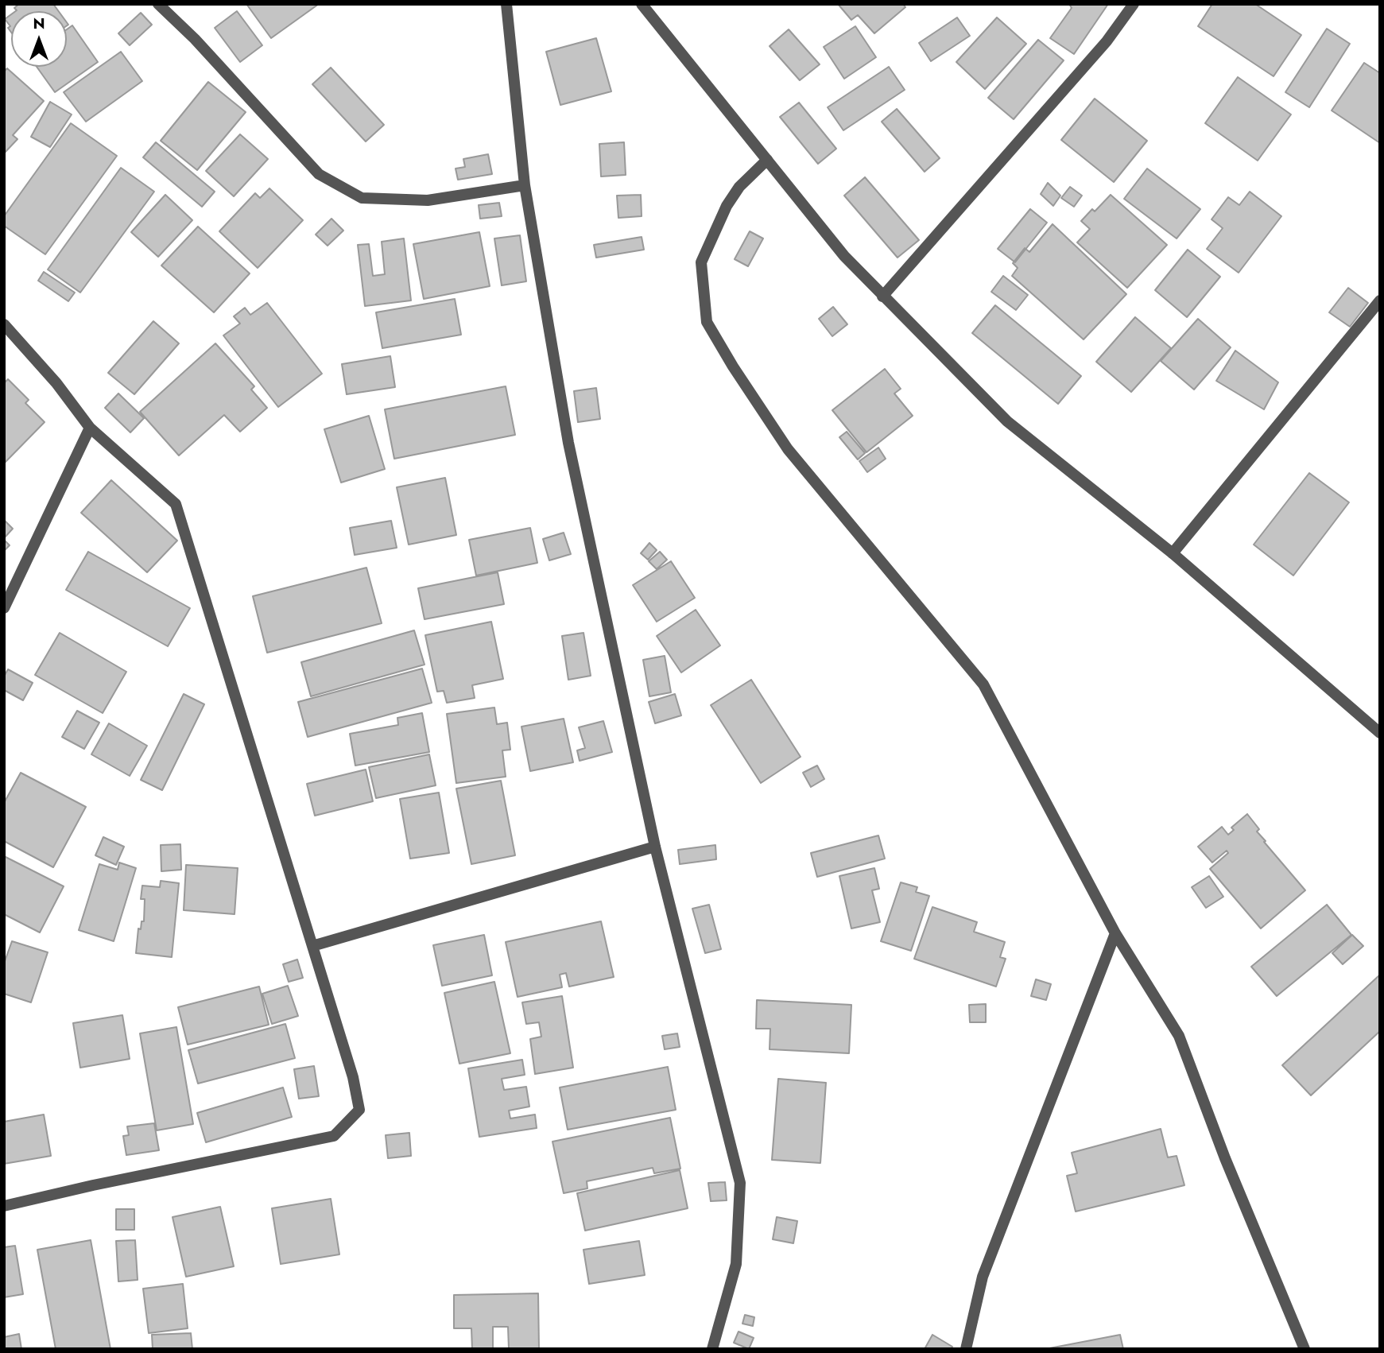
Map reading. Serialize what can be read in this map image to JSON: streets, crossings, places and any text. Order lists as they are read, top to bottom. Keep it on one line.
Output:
{"north":"top"}
